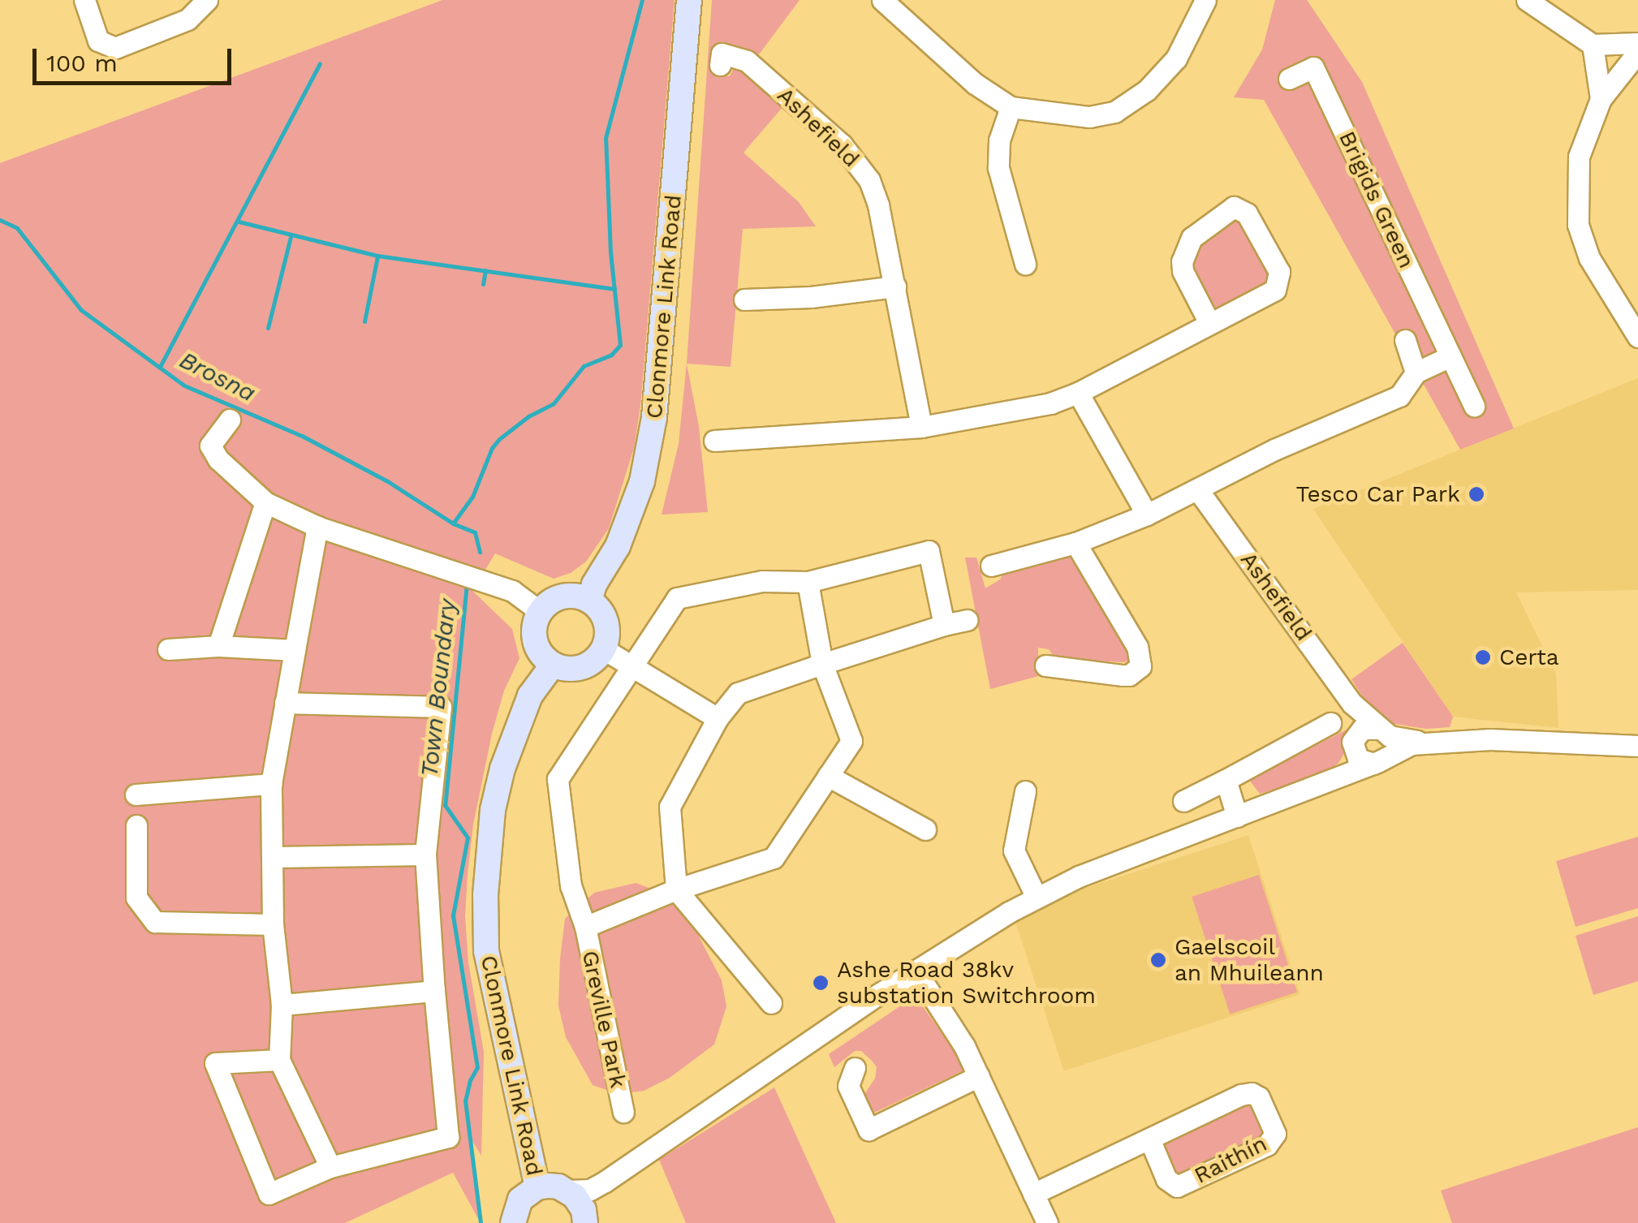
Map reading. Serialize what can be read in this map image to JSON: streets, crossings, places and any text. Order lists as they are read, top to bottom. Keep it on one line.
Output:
{"streets":{"main road":["Clonmore Link Road"],"street":["Ashefield","Brigids Green","Greville Park","Raithín"]},"crossings":[["Clonmore Link Road","Greville Park"]],"water":["Brosna","Town Boundary"],"places":["Tesco Car Park","Certa","Gaelscoil an Mhuileann","Ashe Road 38kv substation Switchroom"],"scale_bar":"100 m"}
